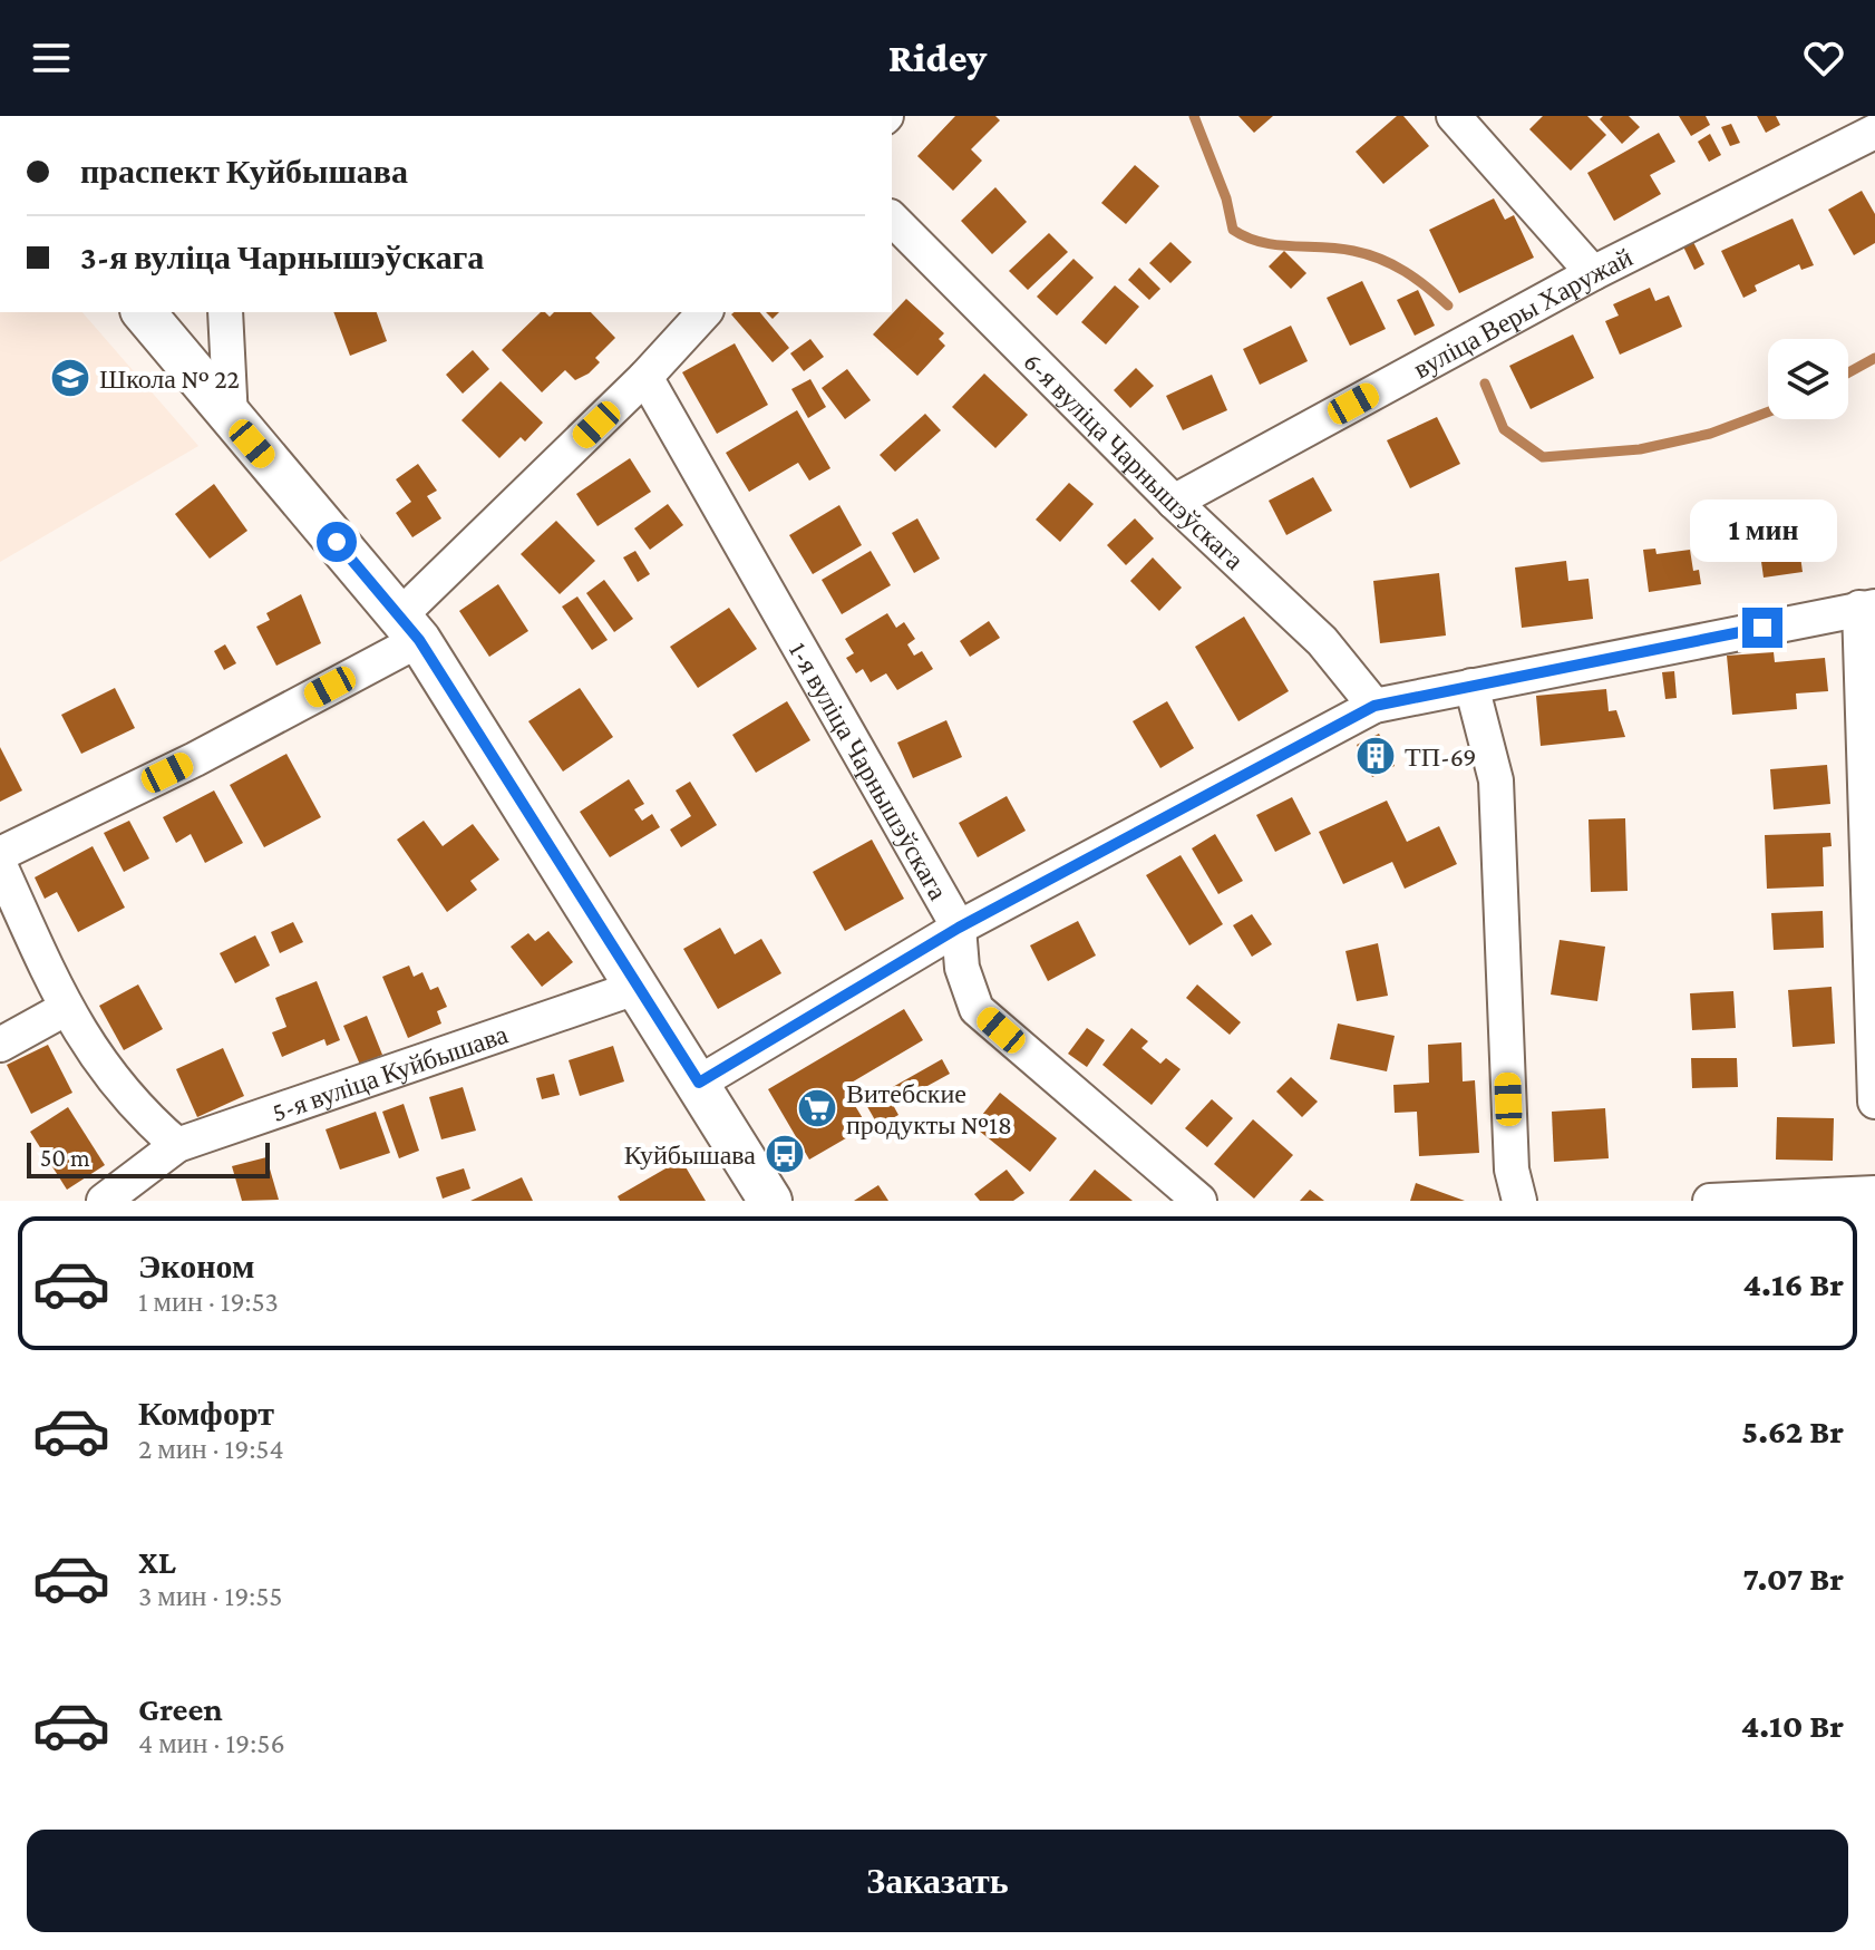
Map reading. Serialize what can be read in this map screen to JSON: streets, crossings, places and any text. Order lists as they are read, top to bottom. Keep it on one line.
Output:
{"streets":{"street":["вуліца Веры Харужай","6-я вуліца Чарнышэўскага","1-я вуліца Чарнышэўскага","5-я вуліца Куйбышава"]},"crossings":[["вуліца Веры Харужай","6-я вуліца Чарнышэўскага"]],"places":{"school or university":["Школа № 22"],"building":["ТП-69"],"supermarket":["Витебские продукты №18"],"bus stop":["Куйбышава"]},"scale_bar":"50 m","page":{"header":"Ridey","banner":["праспект Куйбышава","3-я вуліца Чарнышэўскага"],"bubble":"1 мин","scale":"50 m","list":[{"name":"Эконом","note":"1 мин · 19:53","value":"4.16 Br"},{"name":"Комфорт","note":"2 мин · 19:54","value":"5.62 Br"},{"name":"XL","note":"3 мин · 19:55","value":"7.07 Br"},{"name":"Green","note":"4 мин · 19:56","value":"4.10 Br"}],"buttons":"Заказать"}}
